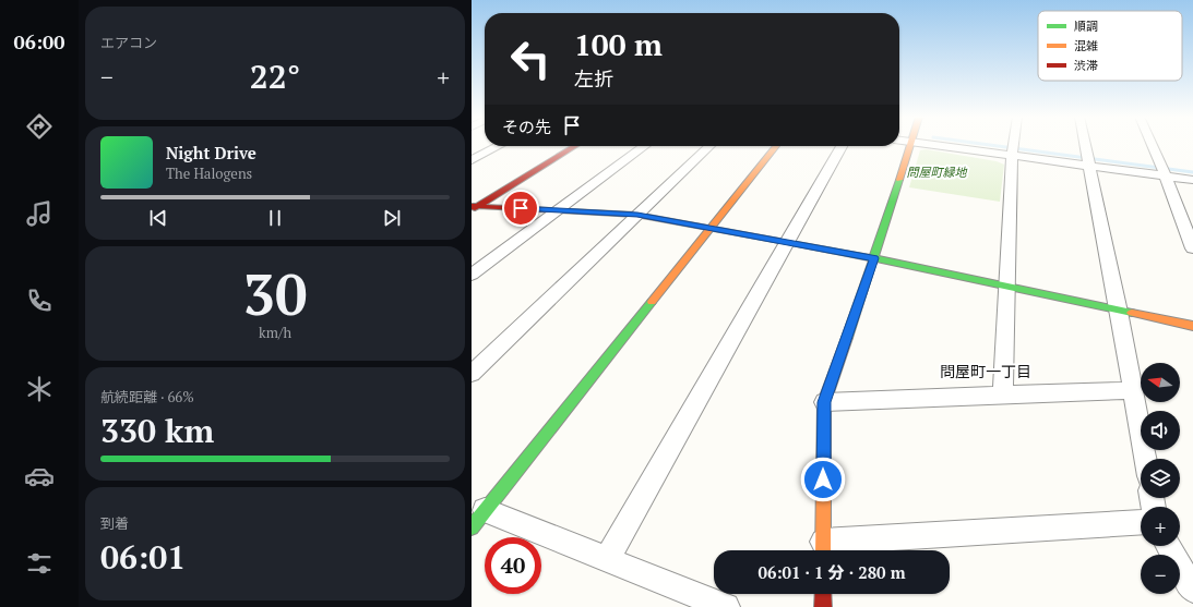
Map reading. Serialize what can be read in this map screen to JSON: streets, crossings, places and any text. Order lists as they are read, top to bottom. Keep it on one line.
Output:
{"districts":["問屋町一丁目"],"parks":["問屋町緑地"],"legend":["順調","混雑","渋滞"],"north":"left","page":{"tabs":"06:00","tile":["エアコン",["30","km/h"],["航続距離 · 66%","330 km"],["到着","06:01"]],"turn":["100 m","左折"],"heat":["−","22°","+"],"then":"その先","song":["Night Drive","The Halogens"],"map_buttons":["+","−"],"limit":"40","trip":"06:01 · 1 分 · 280 m"}}
